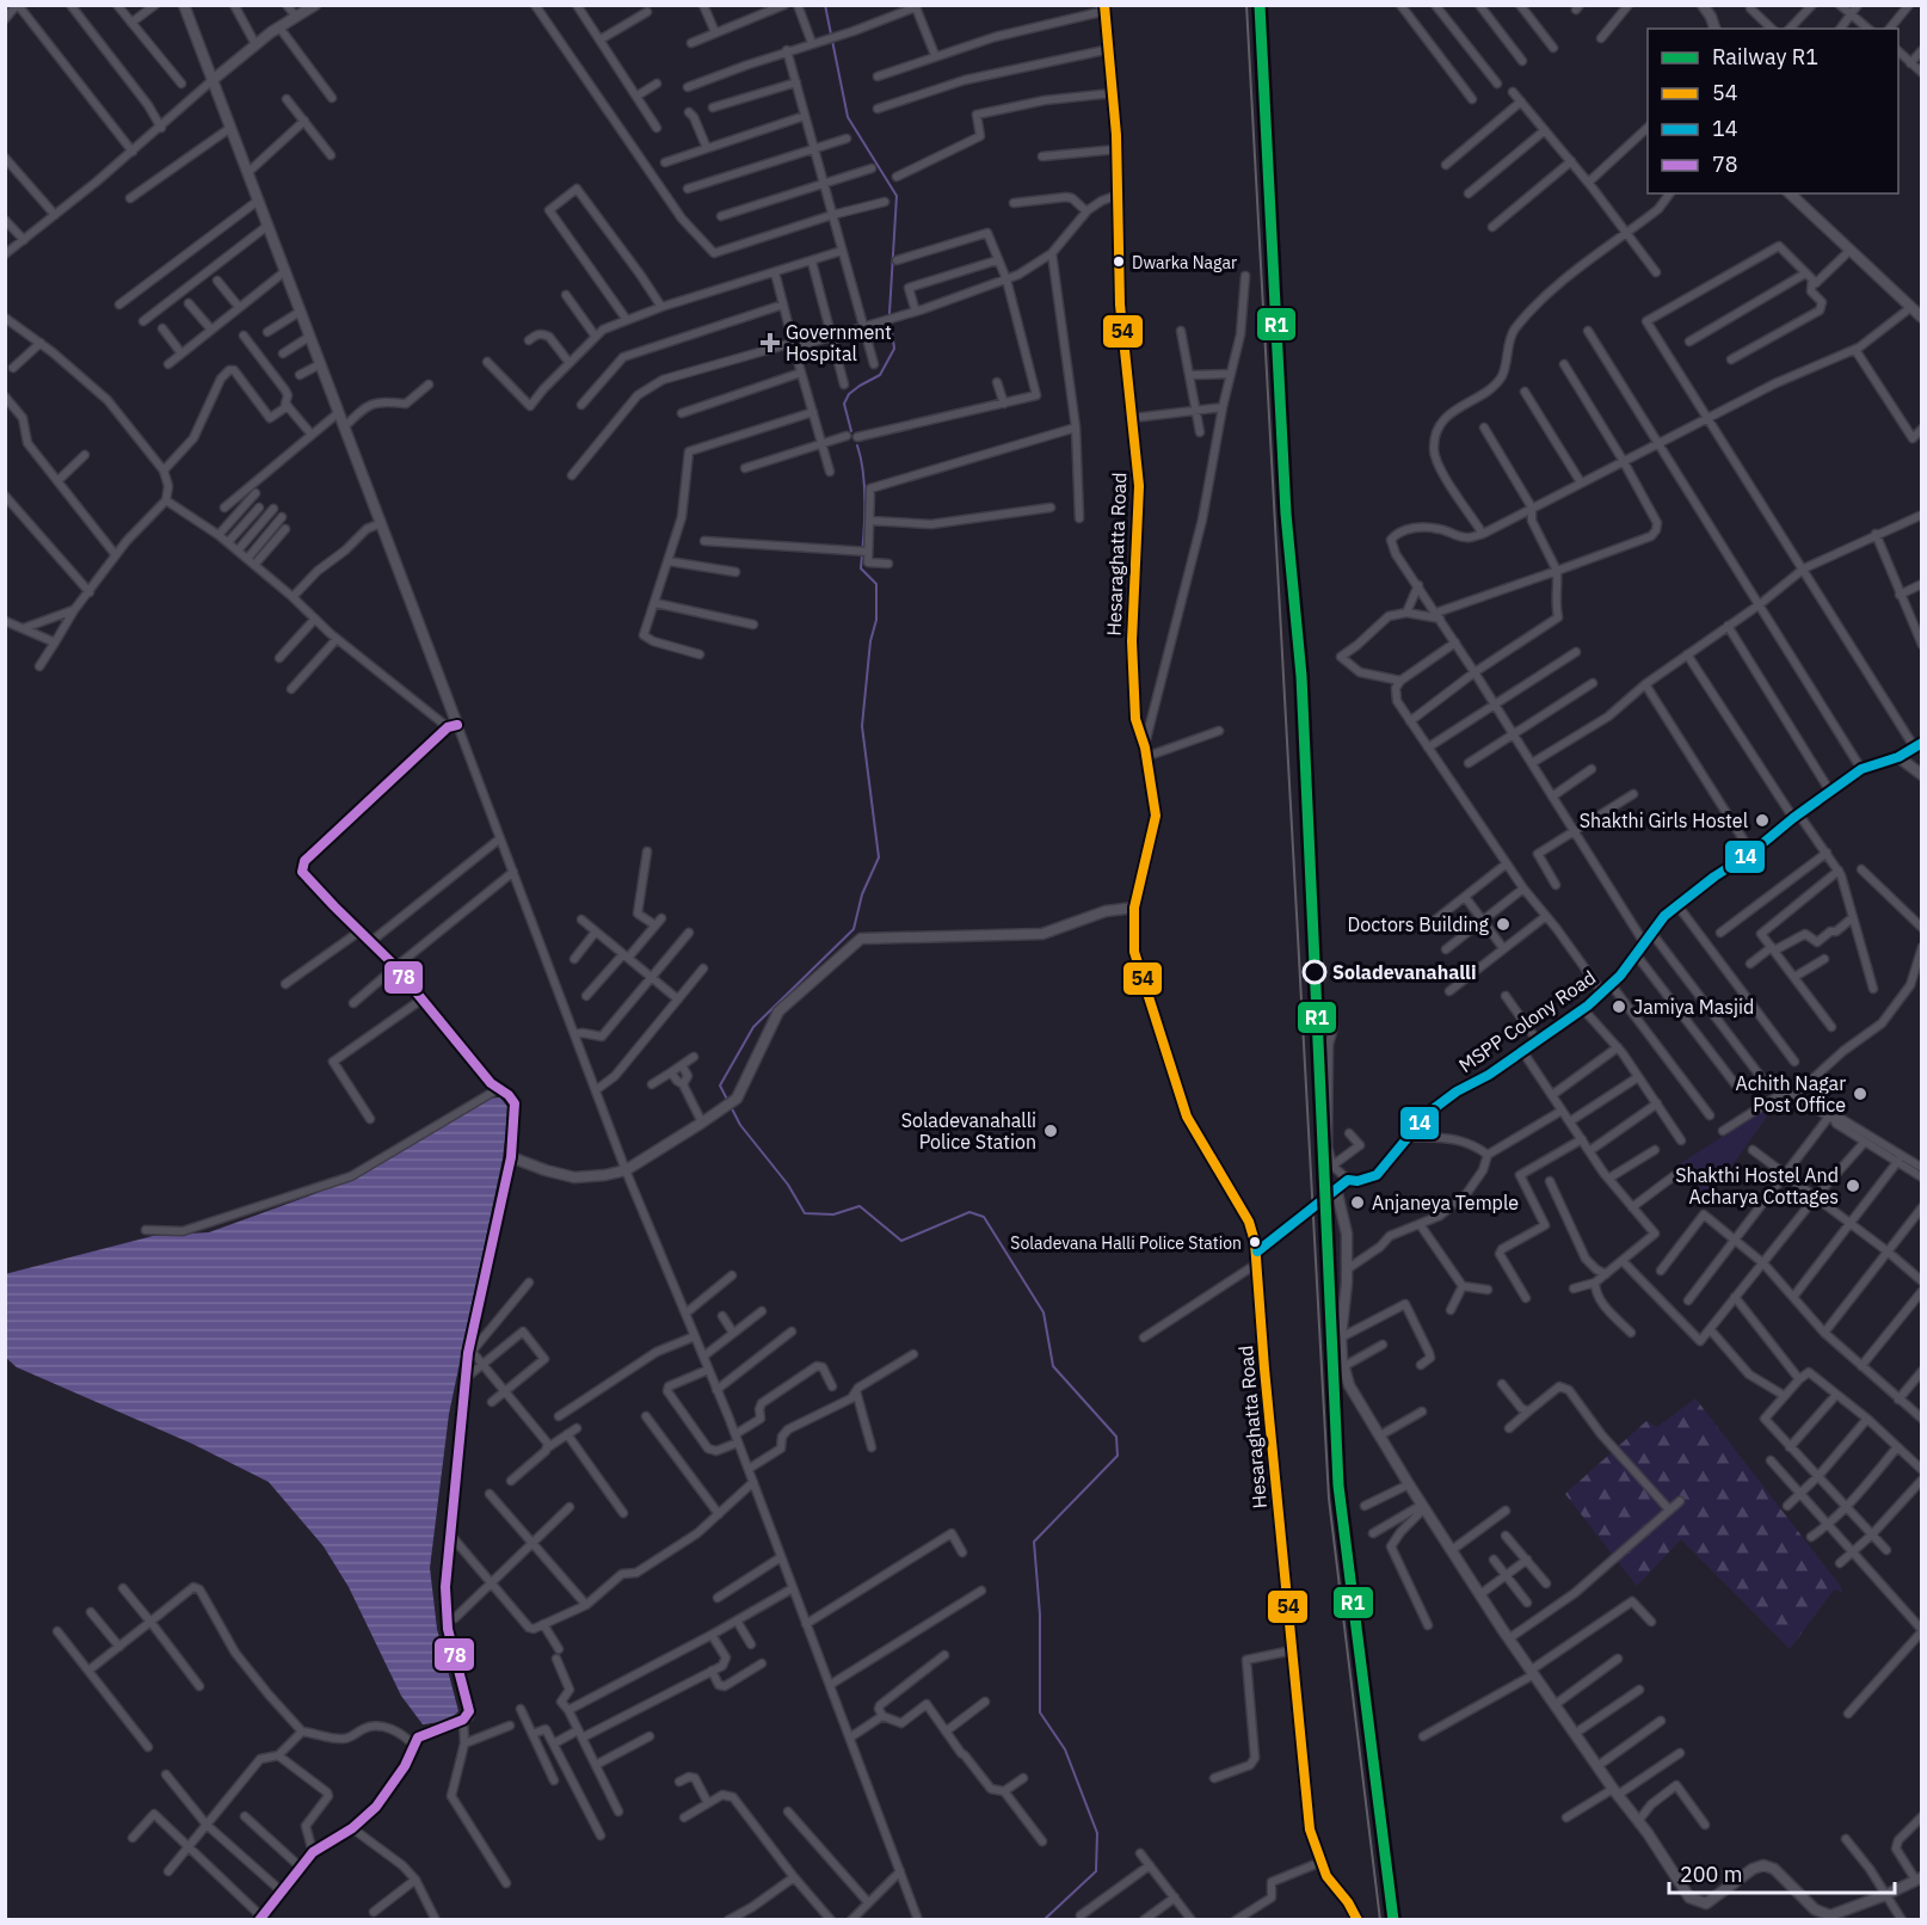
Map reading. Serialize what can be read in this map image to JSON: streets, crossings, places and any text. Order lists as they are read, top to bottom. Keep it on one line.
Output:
{"streets":{"main road":["Hesaraghatta Road"],"street":["MSPP Colony Road"]},"crossings":[["Hesaraghatta Road","MSPP Colony Road"]],"places":{"other":["Dwarka Nagar","Shakthi Girls Hostel","Doctors Building","Soladevanahalli","Jamiya Masjid","Achith Nagar Post Office","Soladevanahalli Police Station","Shakthi Hostel And Acharya Cottages","Anjaneya Temple","Soladevana Halli Police Station"],"health":["Government Hospital"]},"lines":["rail line R1","transit line 54","transit line 78","transit line 14"],"legend":["Railway R1","54","14","78"],"scale_bar":"200 m"}
